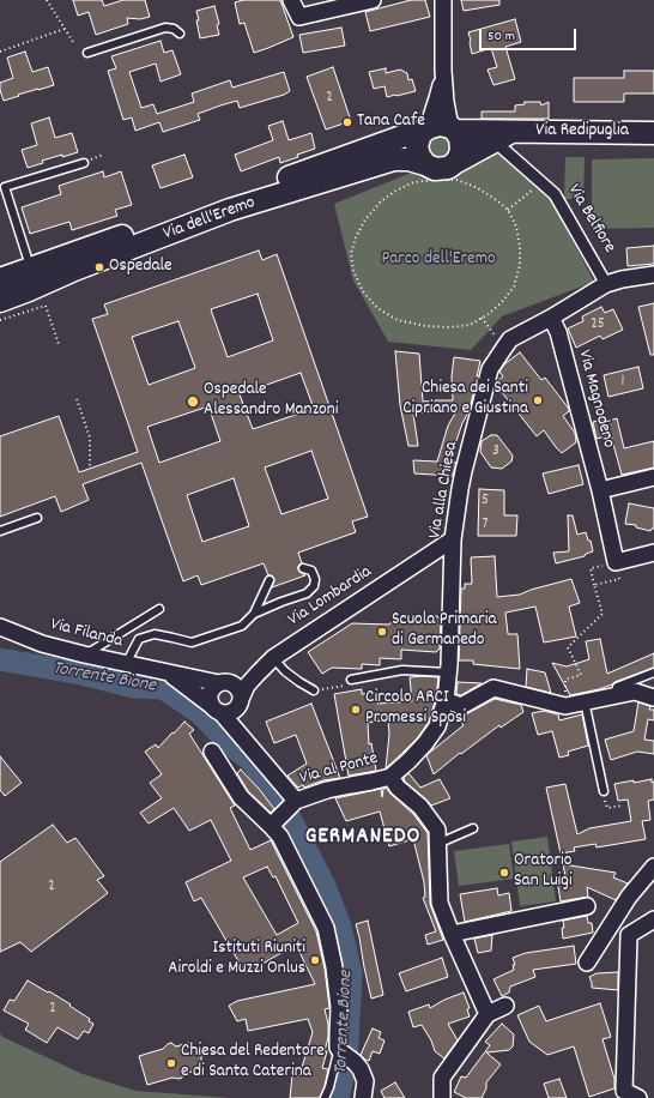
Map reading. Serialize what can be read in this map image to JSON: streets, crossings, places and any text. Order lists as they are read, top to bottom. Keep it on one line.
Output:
{"streets":{"main road":["Via Redipuglia","Via dell'Eremo"],"street":["Via Belfiore","Via Magnodeno","Via alla Chiesa","Via Lombardia","Via Filanda","Via al Ponte"]},"crossings":[["Via Redipuglia","Via dell'Eremo"],["Via Redipuglia","Via Belfiore"],["Via Belfiore","Via alla Chiesa"],["Via Magnodeno","Via alla Chiesa"],["Via alla Chiesa","Via Lombardia"],["Via alla Chiesa","Via al Ponte"],["Via Lombardia","Via Filanda"],["Via Filanda","Via al Ponte"]],"districts":["GERMANEDO"],"water":["Torrente Bione"],"parks":["Parco dell'Eremo"],"places":["Tana Cafe","Ospedale","Chiesa dei Santi Cipriano e Giustina","Ospedale Alessandro Manzoni","Scuola Primaria di Germanedo","Circolo ARCI Promessi Sposi","Oratorio San Luigi","Istituti Riuniti Airoldi e Muzzi Onlus","Chiesa del Redentore e di Santa Caterina"],"house_numbers":["2","25","1","3","5","7","2","2"],"scale_bar":"50 m"}
